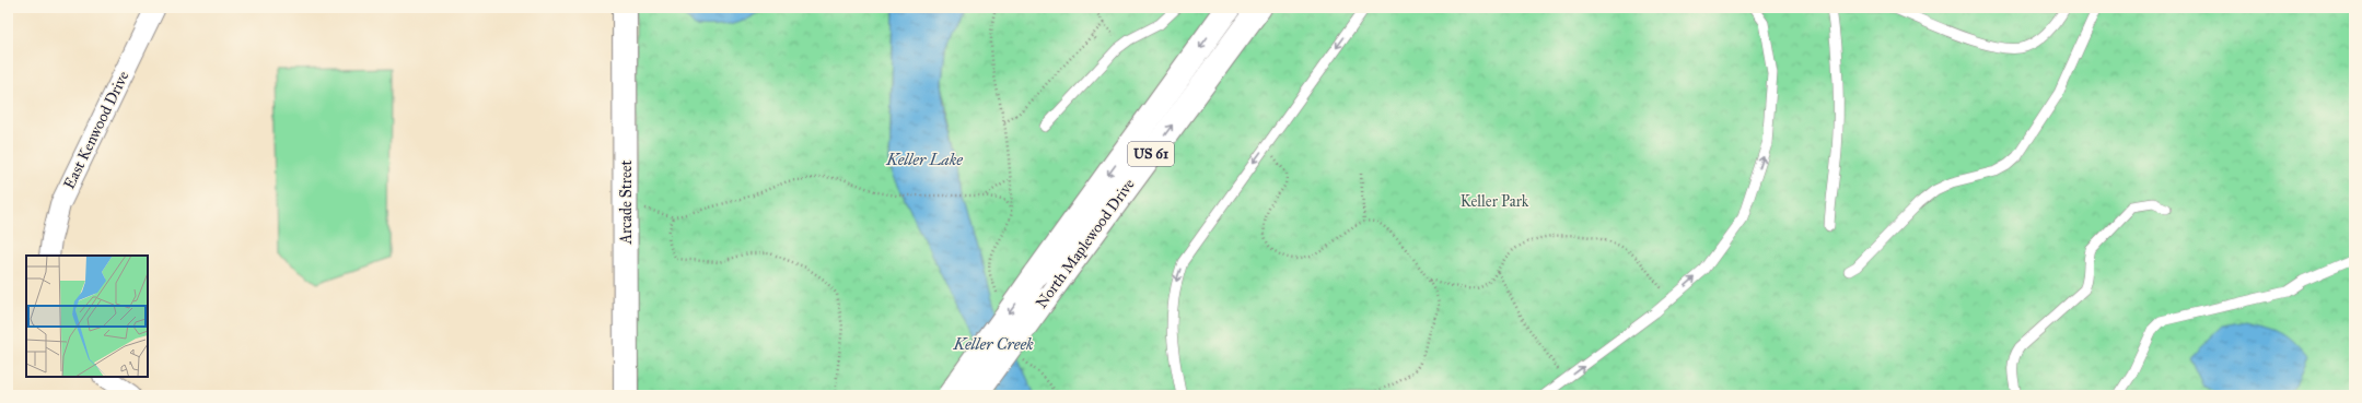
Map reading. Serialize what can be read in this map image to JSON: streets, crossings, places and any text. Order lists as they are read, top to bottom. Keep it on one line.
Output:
{"streets":{"main road":["US 61","Arcade Street","North Maplewood Drive"],"street":["East Kenwood Drive"]},"water":["Keller Lake","Keller Creek"],"parks":["Keller Park"]}
